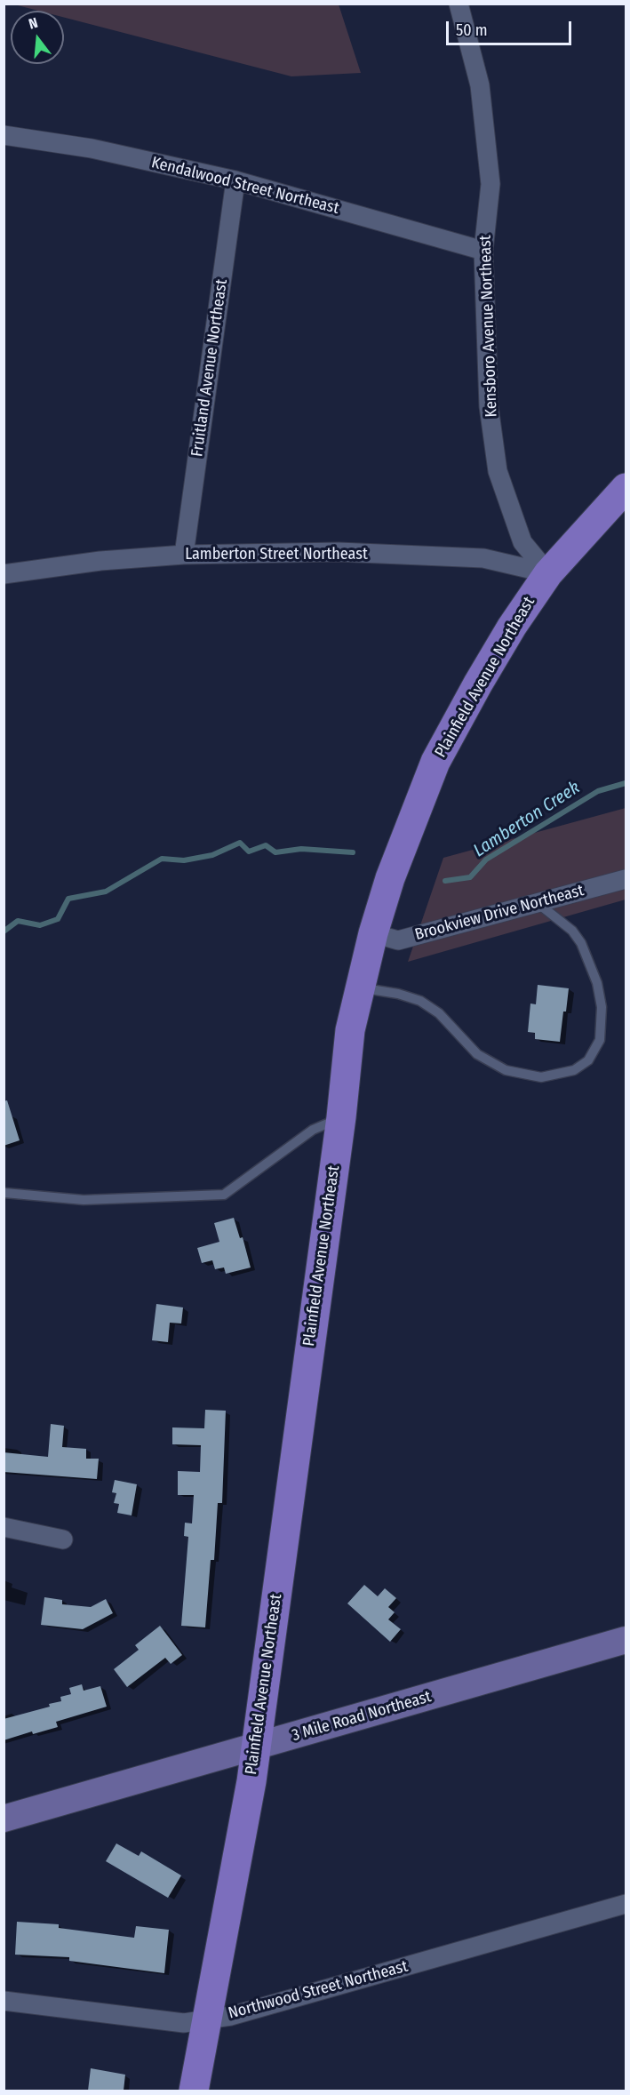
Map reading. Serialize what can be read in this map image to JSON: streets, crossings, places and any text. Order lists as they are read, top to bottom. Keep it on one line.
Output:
{"streets":{"main road":["Plainfield Avenue Northeast","3 Mile Road Northeast"],"street":["Kendalwood Street Northeast","Kensboro Avenue Northeast","Fruitland Avenue Northeast","Lamberton Street Northeast","Brookview Drive Northeast","Northwood Street Northeast"]},"crossings":[["Kendalwood Street Northeast","Kensboro Avenue Northeast"],["Kendalwood Street Northeast","Fruitland Avenue Northeast"],["Kensboro Avenue Northeast","Lamberton Street Northeast"],["Kensboro Avenue Northeast","Plainfield Avenue Northeast"],["Fruitland Avenue Northeast","Lamberton Street Northeast"],["Lamberton Street Northeast","Plainfield Avenue Northeast"],["Plainfield Avenue Northeast","Brookview Drive Northeast"],["Plainfield Avenue Northeast","3 Mile Road Northeast"],["Plainfield Avenue Northeast","Northwood Street Northeast"]],"water":["Lamberton Creek"],"scale_bar":"50 m","north":"top"}
